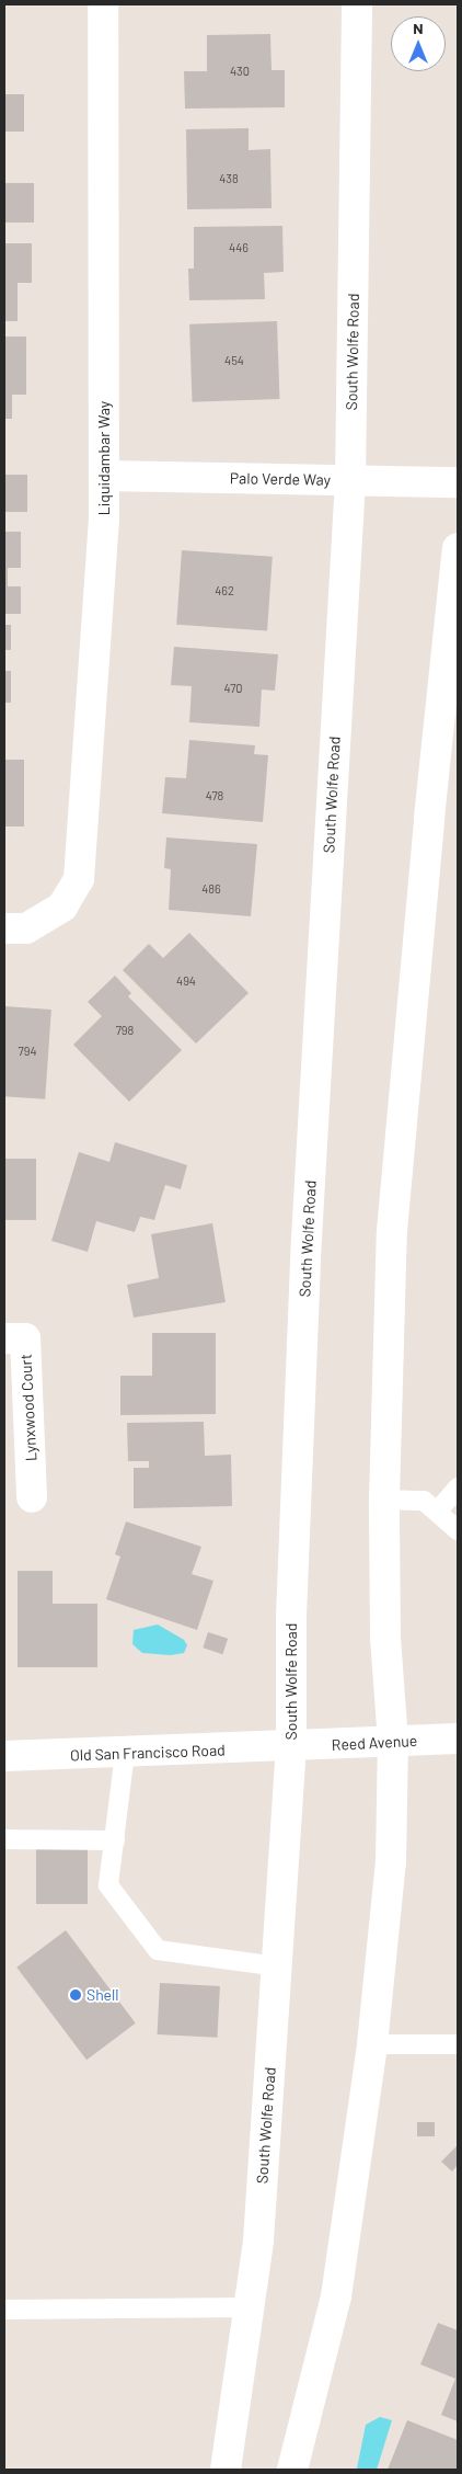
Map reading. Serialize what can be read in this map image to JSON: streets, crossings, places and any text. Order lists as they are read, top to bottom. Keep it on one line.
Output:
{"streets":{"main road":["South Wolfe Road","Liquidambar Way","Palo Verde Way","Lynxwood Court","Reed Avenue","Old San Francisco Road"]},"crossings":[["South Wolfe Road","Palo Verde Way"],["South Wolfe Road","Reed Avenue"],["South Wolfe Road","Old San Francisco Road"],["Liquidambar Way","Palo Verde Way"],["Reed Avenue","Old San Francisco Road"]],"places":["Shell"],"house_numbers":["430","438","446","454","462","470","478","486","494","798","794"],"north":"top"}
